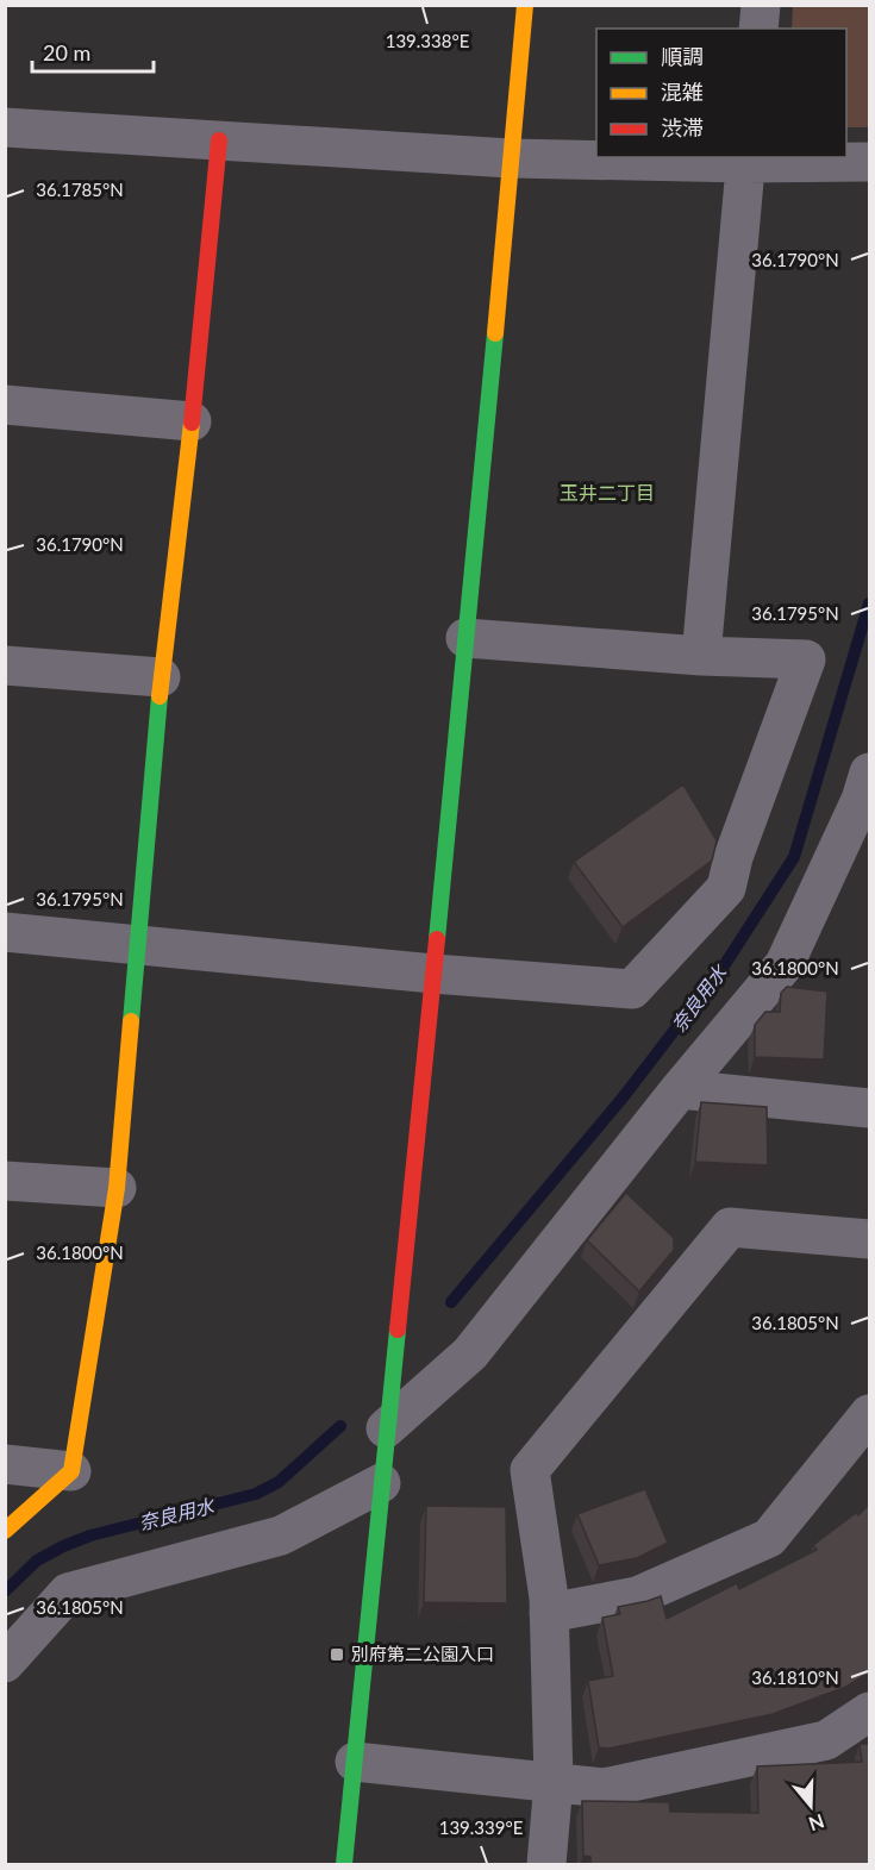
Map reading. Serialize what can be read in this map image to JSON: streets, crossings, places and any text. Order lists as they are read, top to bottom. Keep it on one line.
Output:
{"districts":["玉井二丁目"],"water":["奈良用水"],"places":{"transit":["別府第二公園入口"]},"legend":["順調","混雑","渋滞"],"scale_bar":"20 m","north":"bottom","coordinates":["139.338°E","36.1785°N","36.1790°N","36.1795°N","36.1800°N","36.1805°N","36.1810°N","139.339°E"]}
